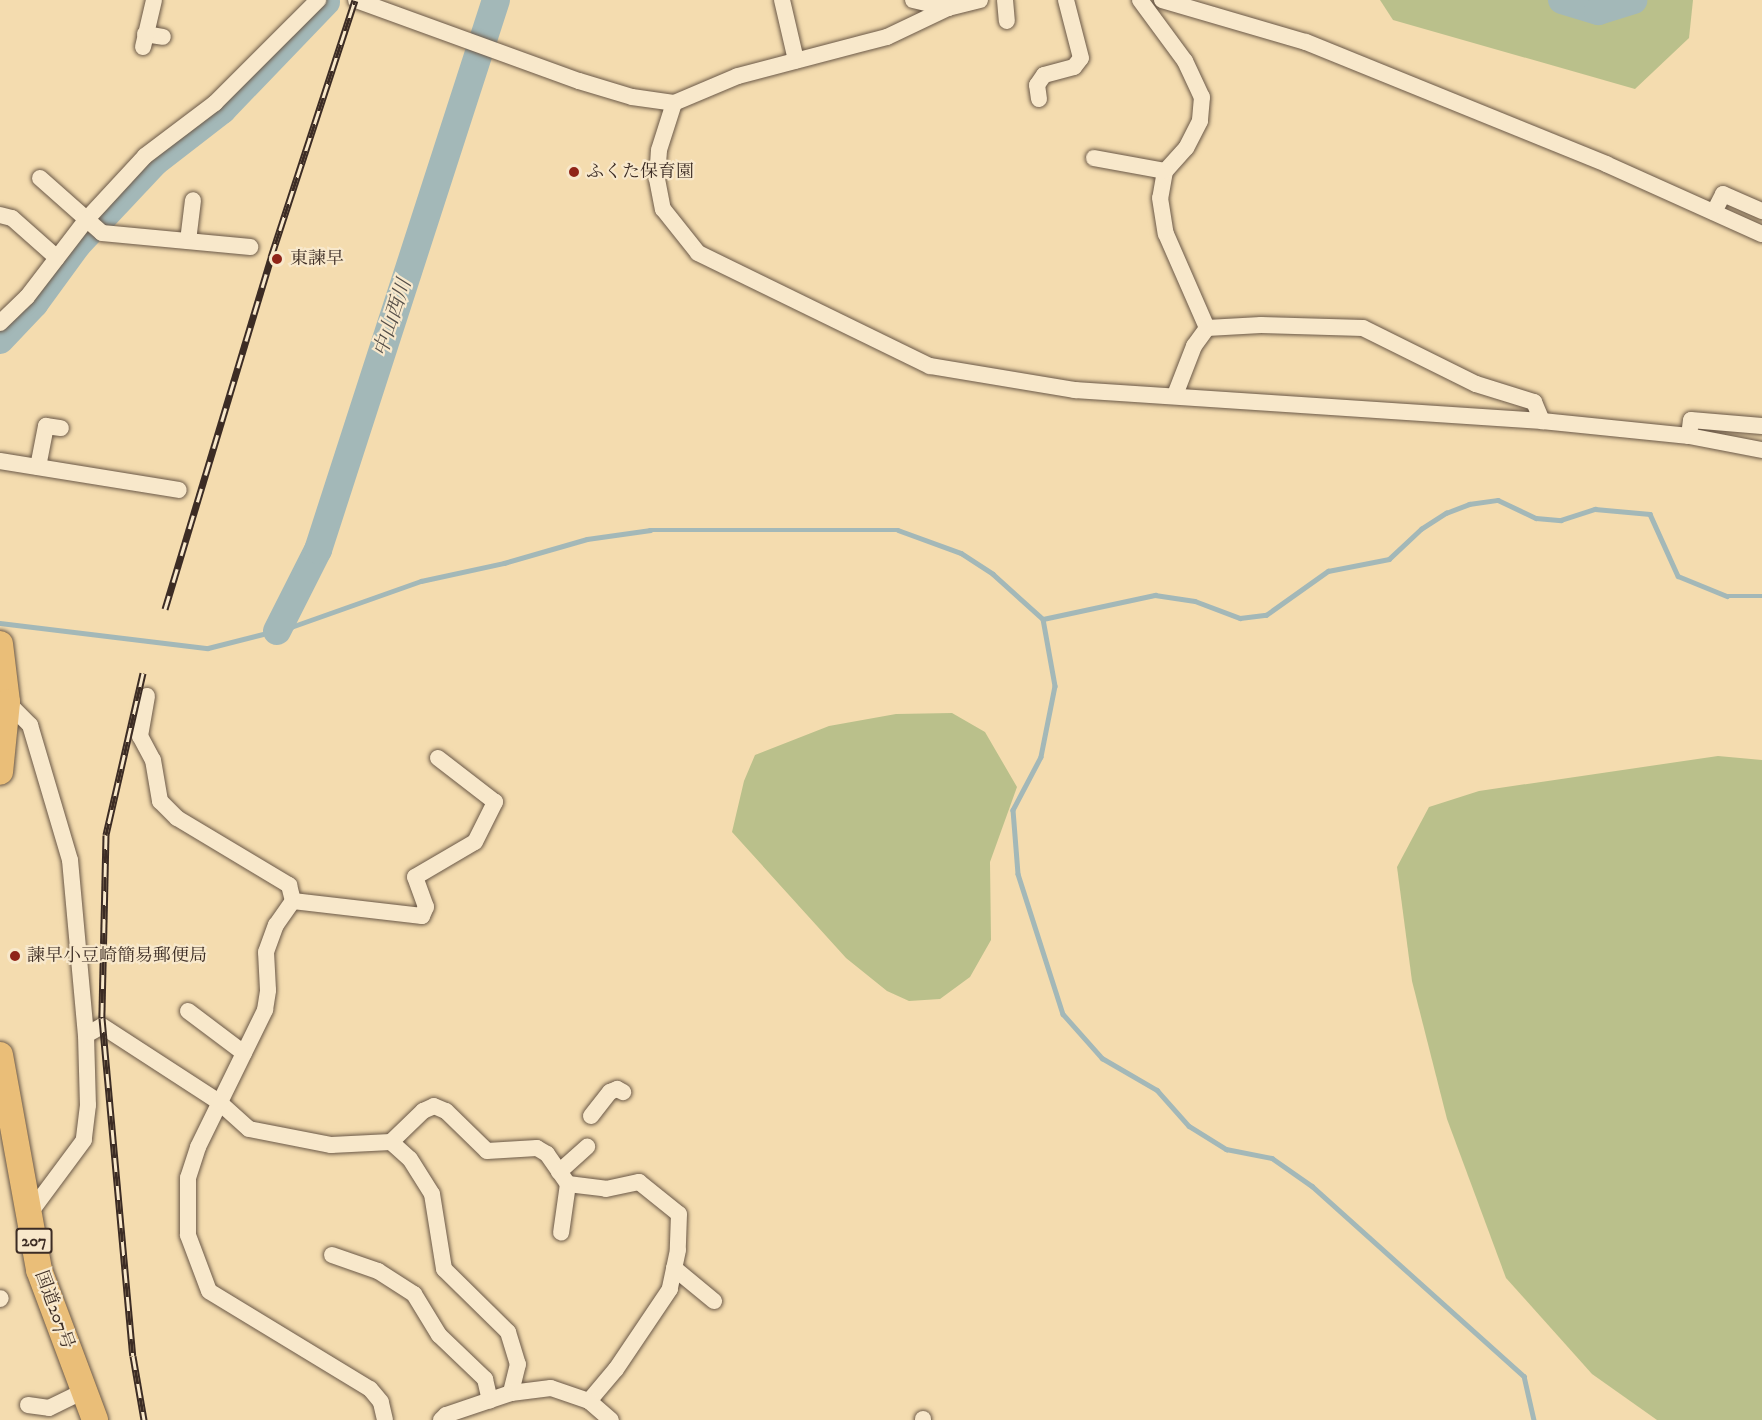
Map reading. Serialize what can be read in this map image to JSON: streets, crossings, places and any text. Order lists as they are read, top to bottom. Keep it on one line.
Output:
{"streets":{"highway":["207","国道207号"]},"water":["中山西川"],"places":["ふくた保育園","東諫早","諫早小豆崎簡易郵便局"]}
